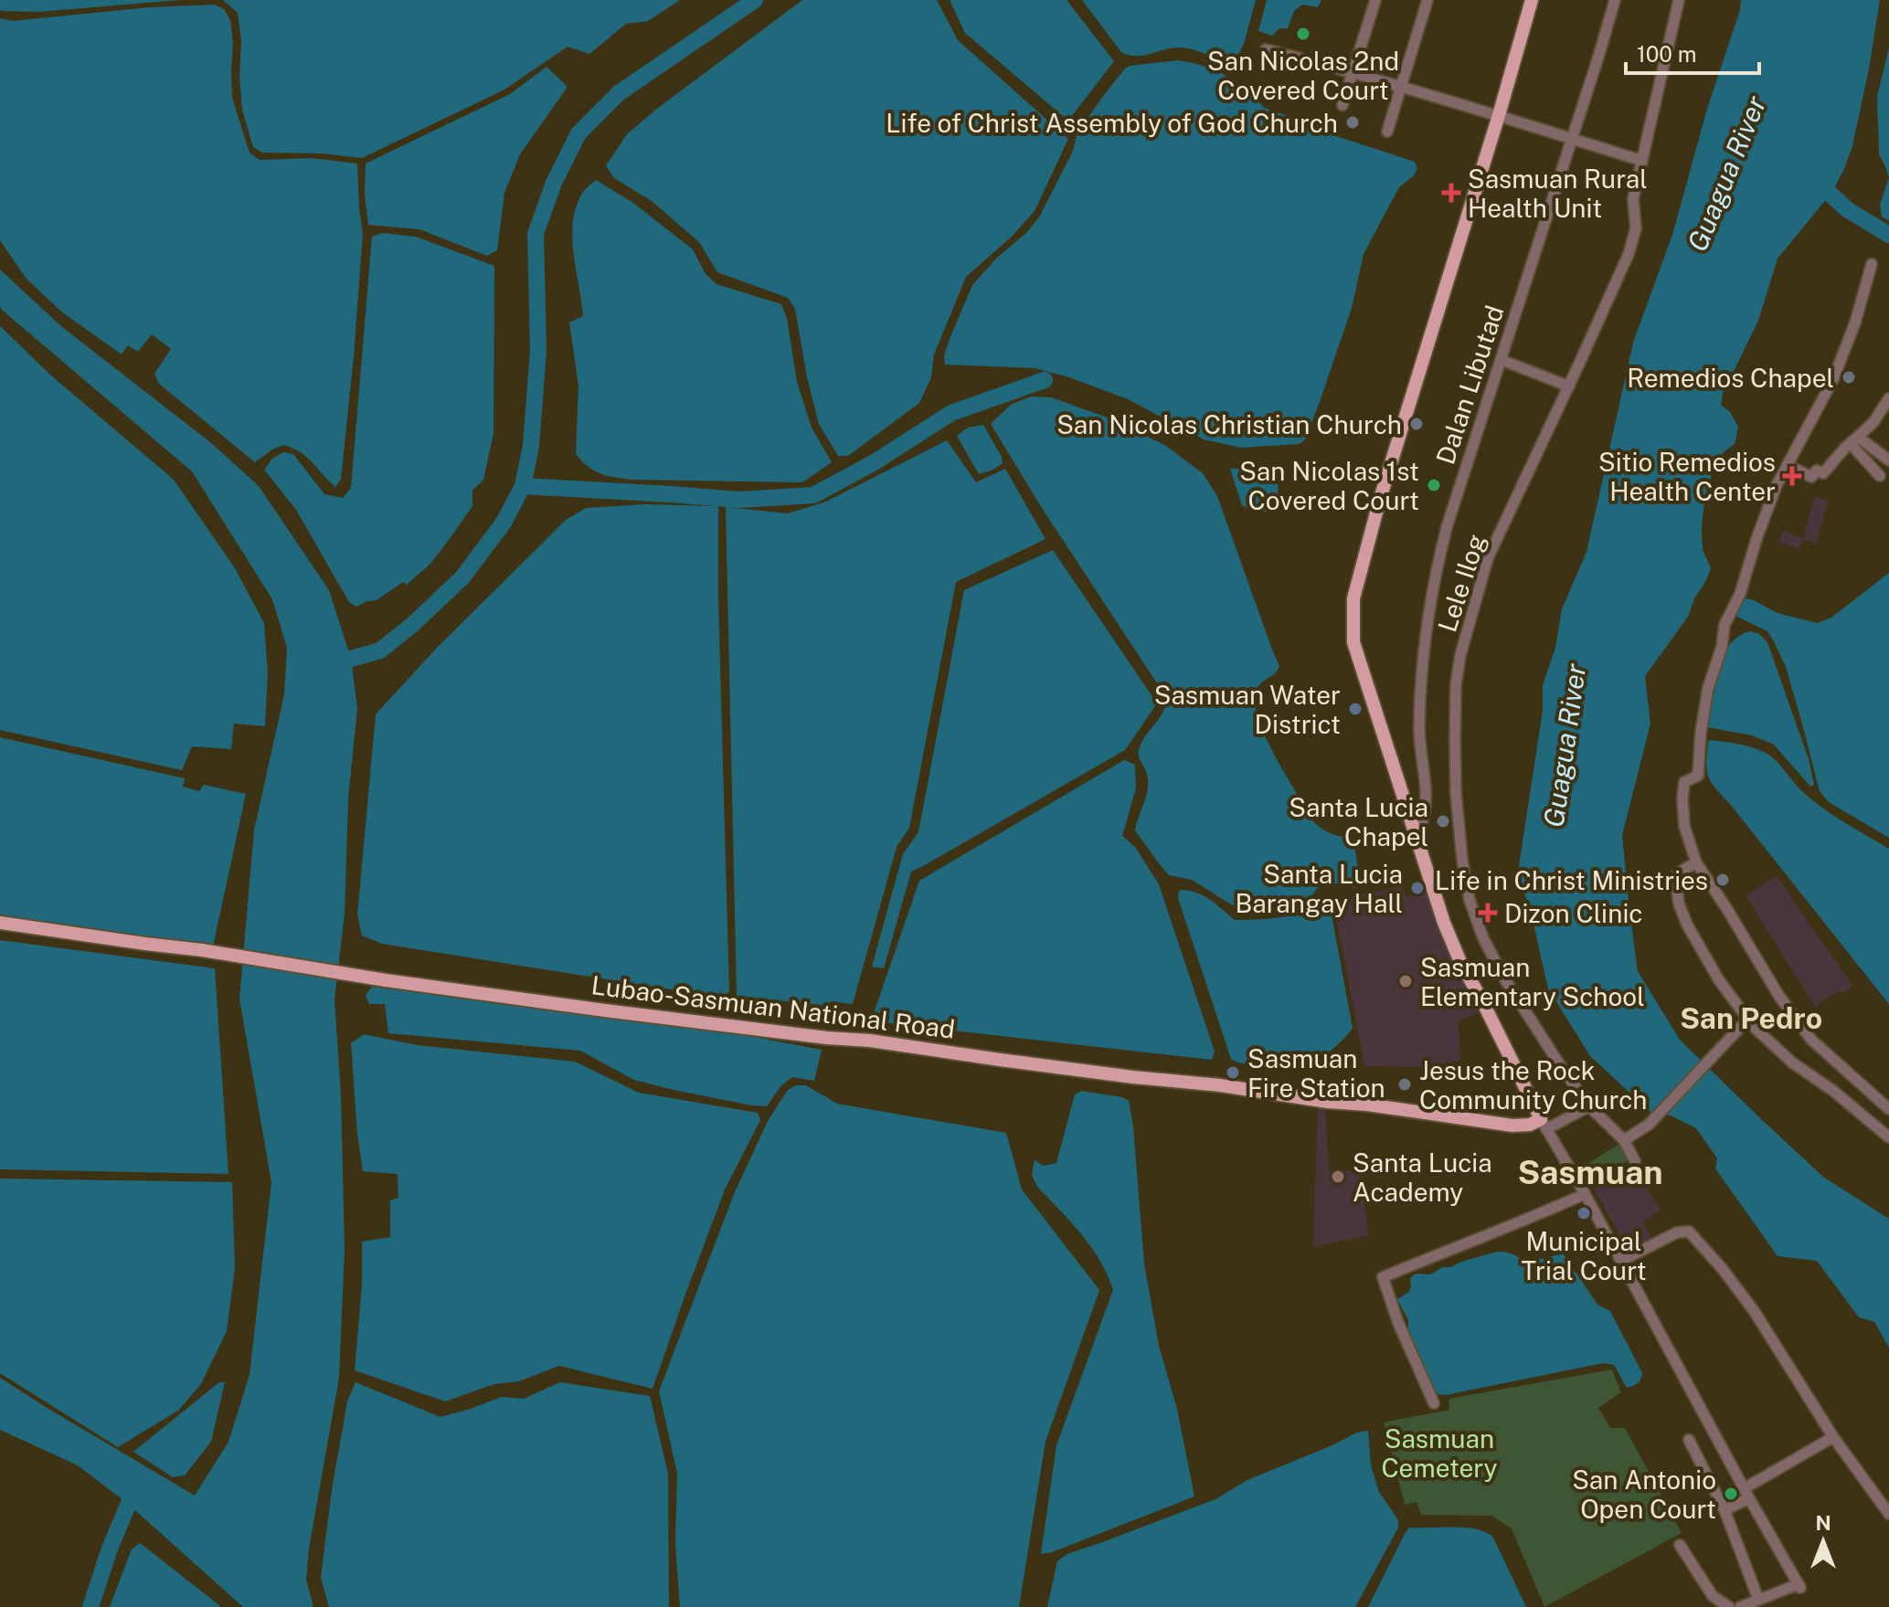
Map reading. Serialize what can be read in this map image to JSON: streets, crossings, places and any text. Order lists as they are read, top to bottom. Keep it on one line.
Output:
{"streets":{"main road":["Lubao-Sasmuan National Road"],"street":["Dalan Libutad","Lele Ilog"]},"districts":["San Pedro","Sasmuan"],"water":["Guagua River"],"parks":["Sasmuan Cemetery"],"places":{"other":["San Nicolas 2nd Covered Court","Life of Christ Assembly of God Church","Remedios Chapel","San Nicolas Christian Church","San Nicolas 1st Covered Court","Sasmuan Water District","Santa Lucia Chapel","Life in Christ Ministries","Santa Lucia Barangay Hall","Sasmuan Elementary School","Sasmuan Fire Station","Jesus the Rock Community Church","Santa Lucia Academy","Municipal Trial Court","San Antonio Open Court"],"health":["Sasmuan Rural Health Unit","Sitio Remedios Health Center","Dizon Clinic"]},"scale_bar":"100 m","north":"top"}
